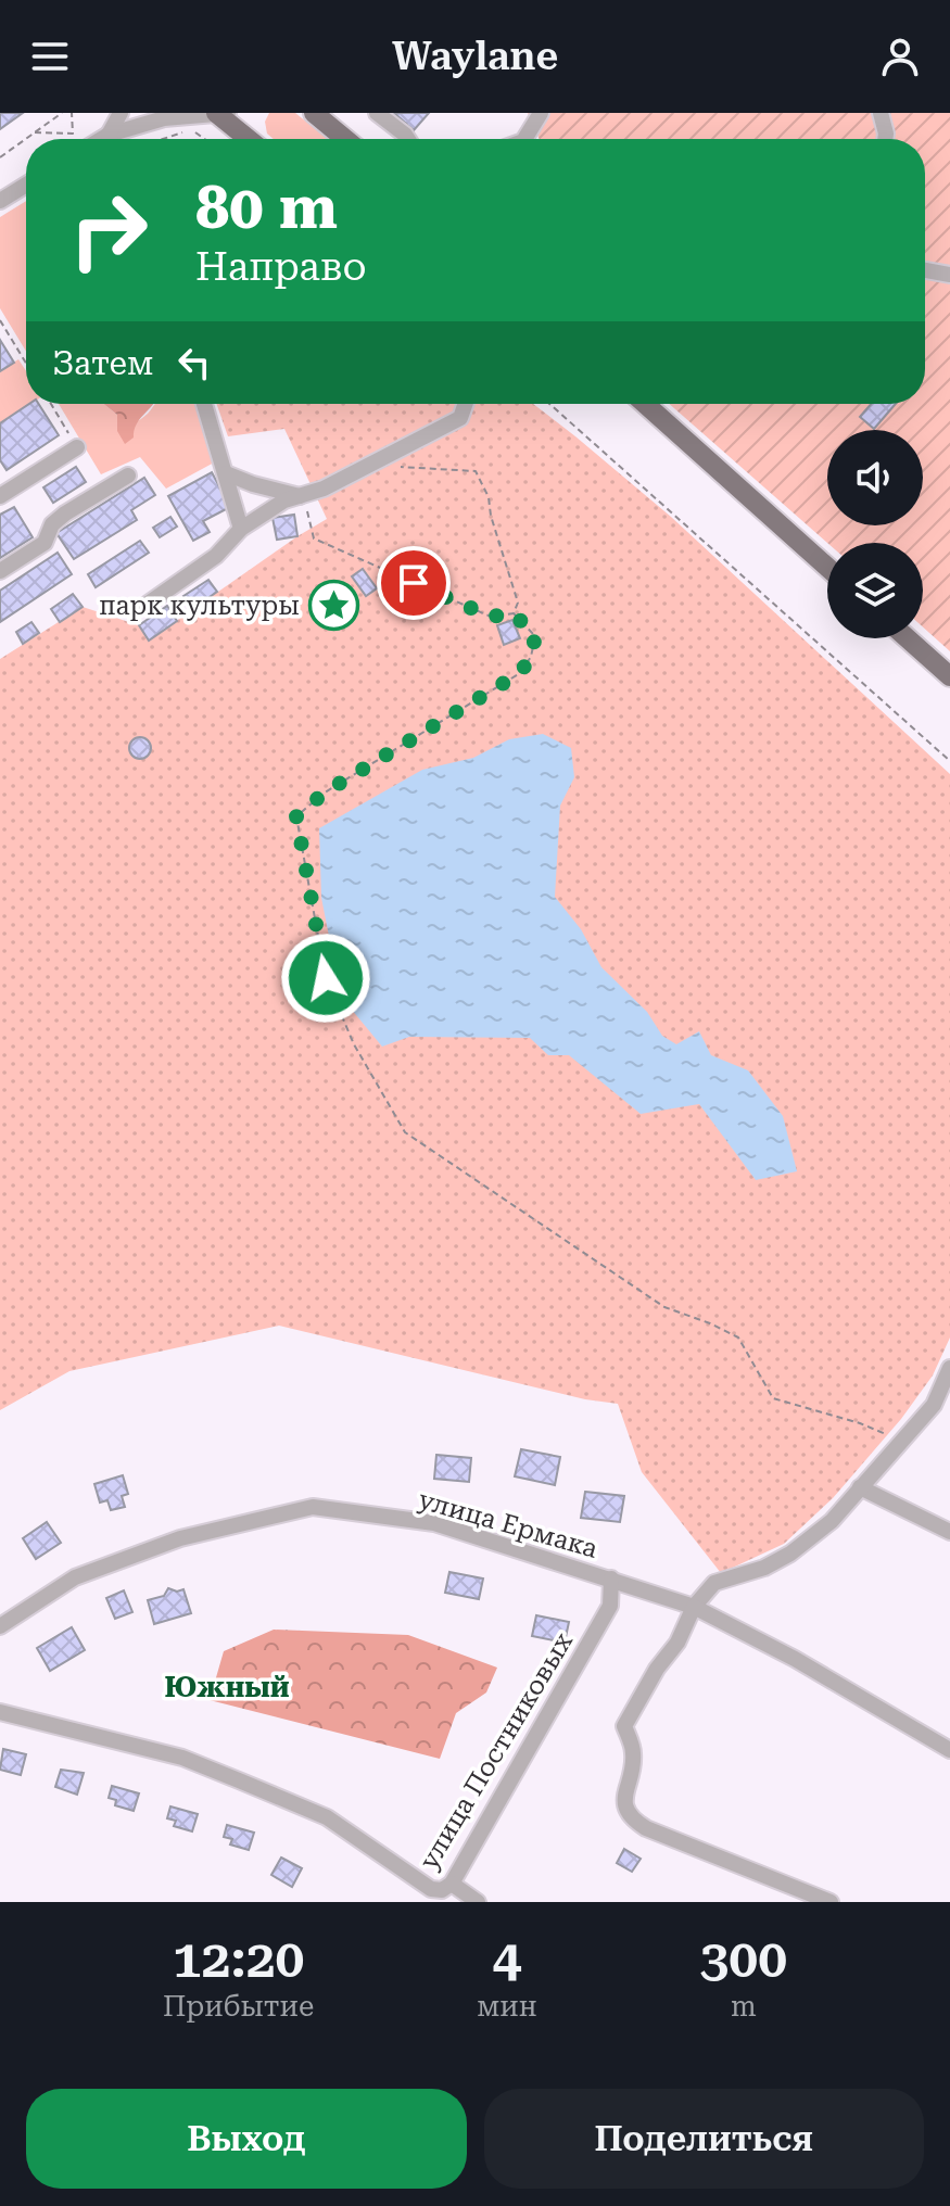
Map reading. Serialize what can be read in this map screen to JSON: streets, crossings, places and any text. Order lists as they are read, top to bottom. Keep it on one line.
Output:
{"streets":{"street":["улица Ермака","улица Постниковых"]},"crossings":[["улица Ермака","улица Постниковых"]],"districts":["Южный"],"places":{"place":["парк культуры"]},"page":{"header":"Waylane","turn":["80 m","Направо"],"then":"Затем","eta":["12:20","Прибытие","4","мин","300","m"],"buttons":["Выход","Поделиться"]}}
